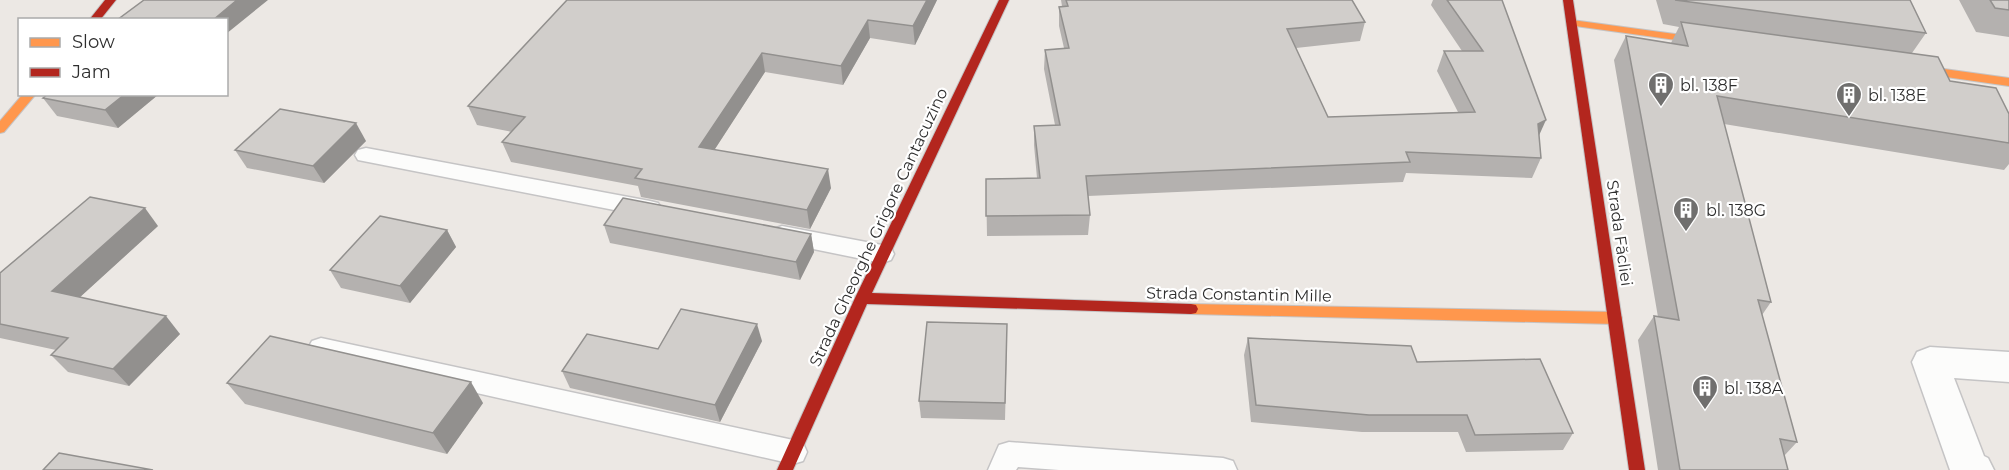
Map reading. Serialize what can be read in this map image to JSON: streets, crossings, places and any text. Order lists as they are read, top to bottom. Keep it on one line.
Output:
{"streets":{"street":["Strada Gheorghe Grigore Cantacuzino","Strada Făcliei","Strada Constantin Mille"]},"crossings":[["Strada Gheorghe Grigore Cantacuzino","Strada Constantin Mille"],["Strada Făcliei","Strada Constantin Mille"]],"places":{"building":["bl. 138F","bl. 138E","bl. 138G","bl. 138A"]},"legend":["Slow","Jam"]}
